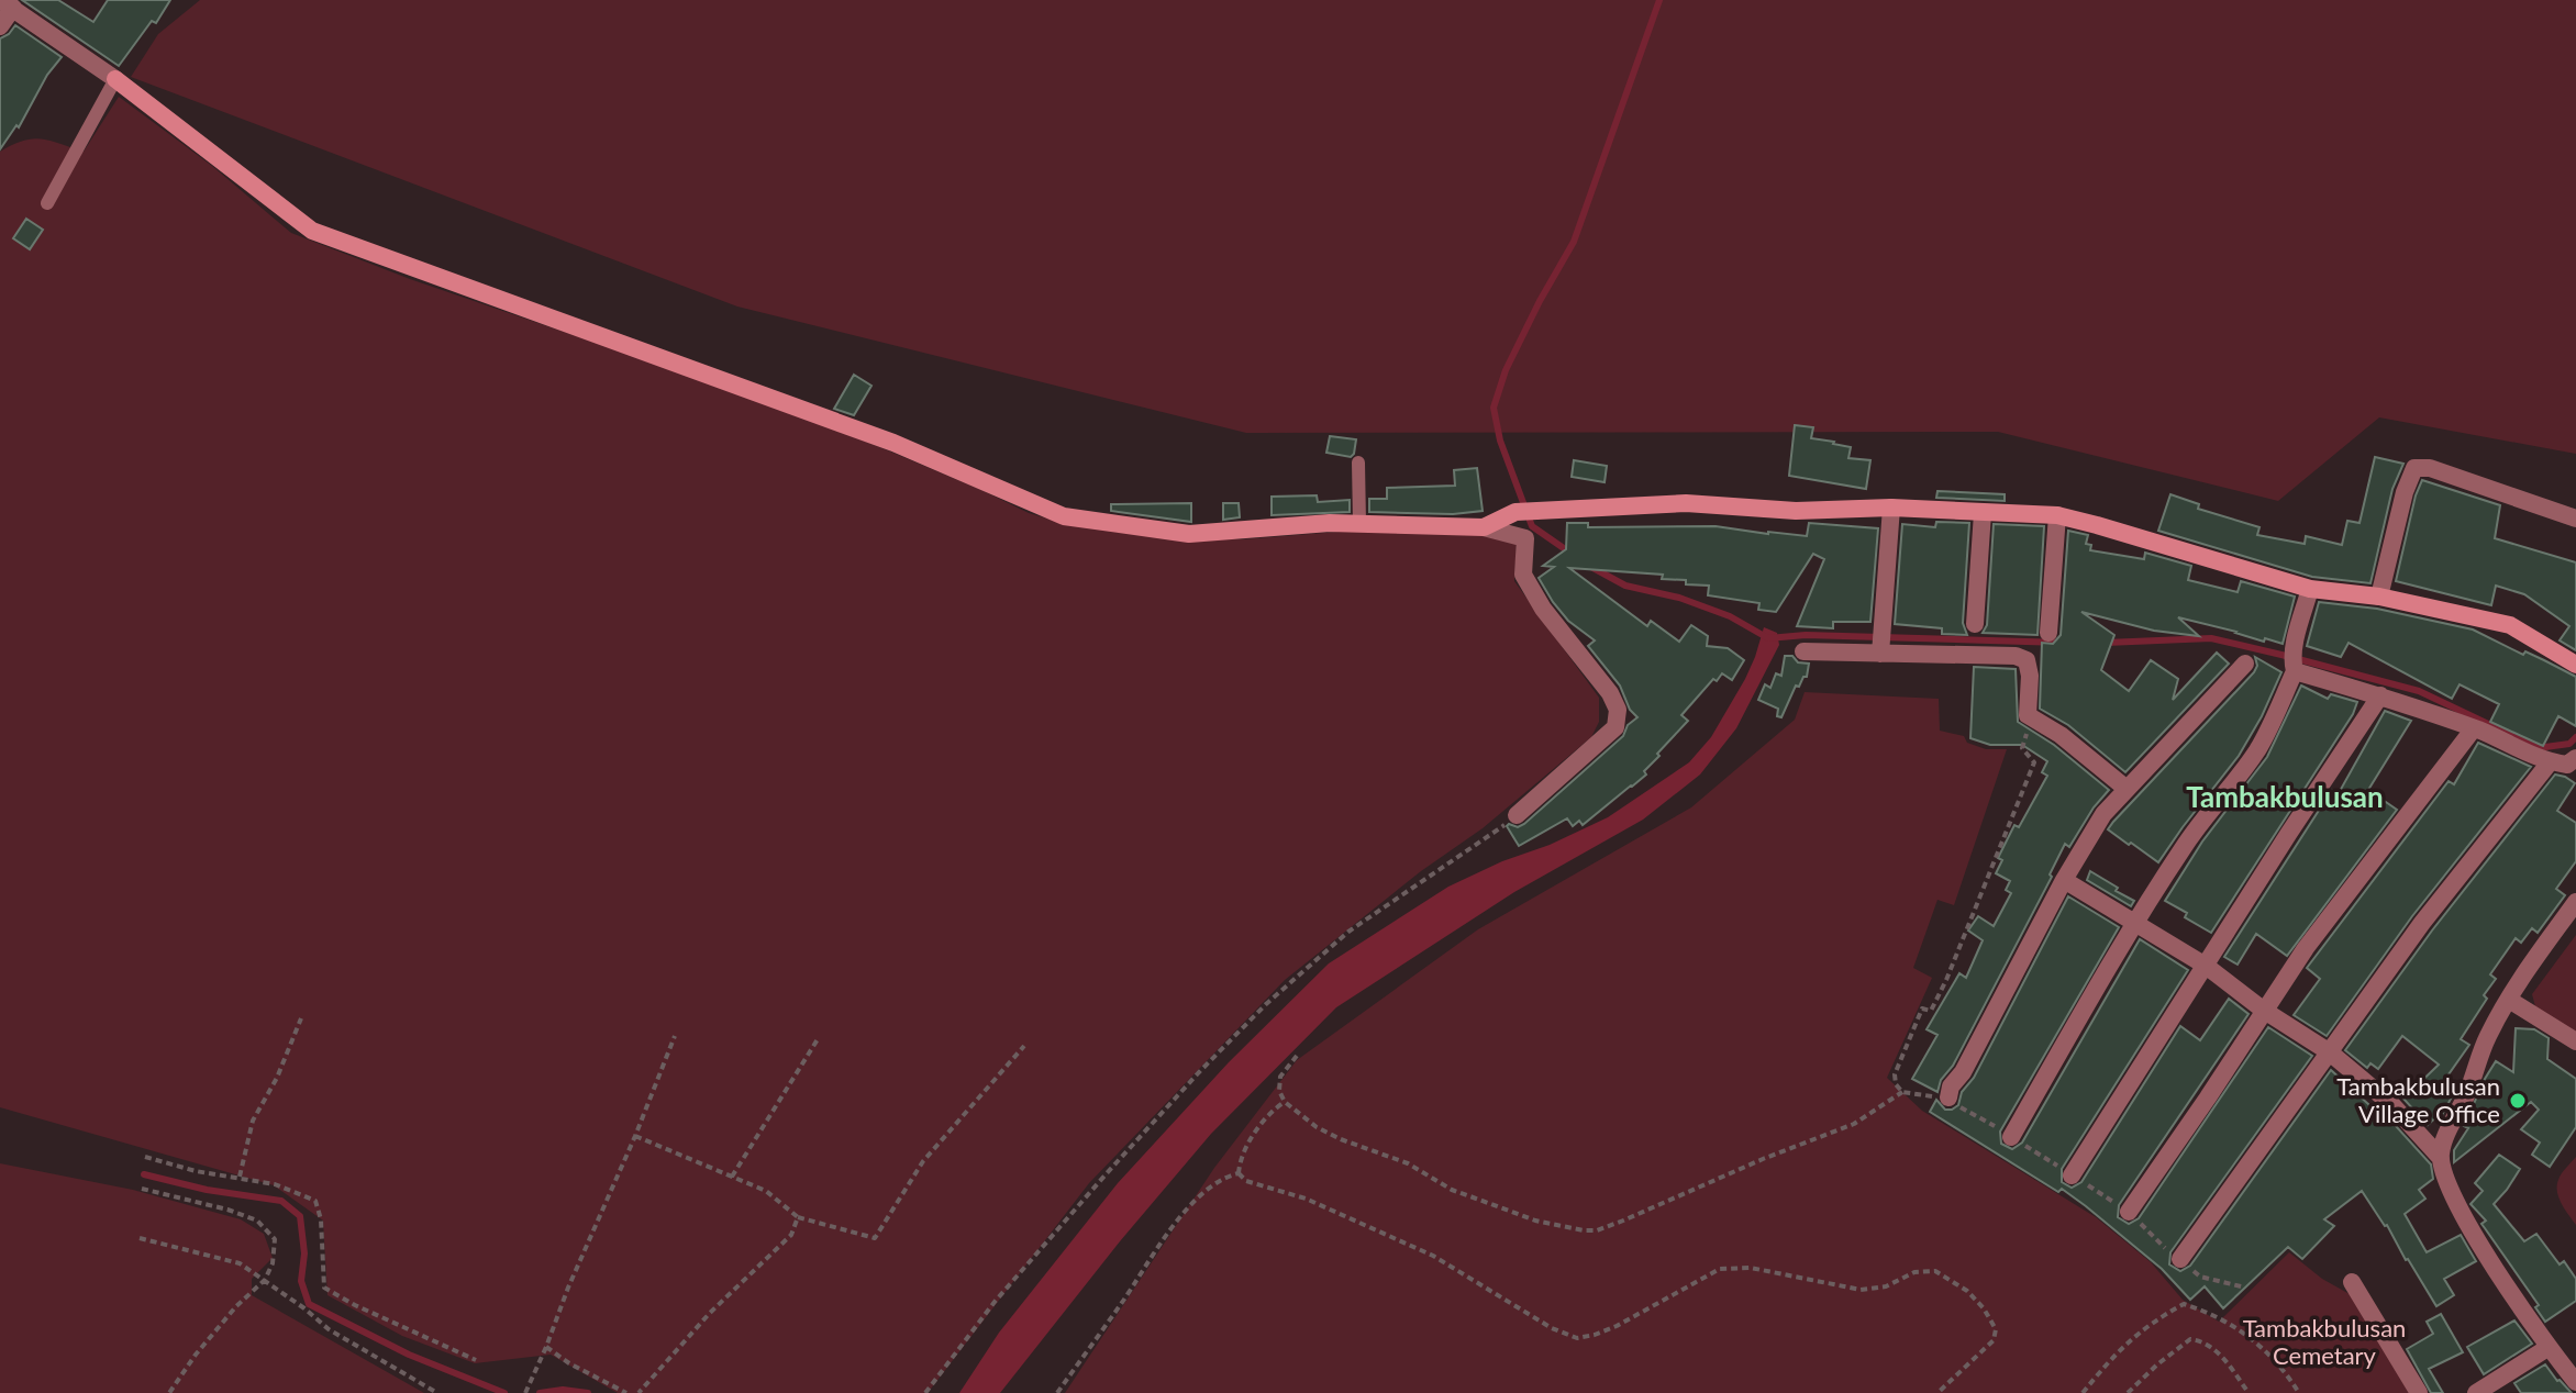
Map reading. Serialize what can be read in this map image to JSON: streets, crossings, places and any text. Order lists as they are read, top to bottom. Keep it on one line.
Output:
{"districts":["Tambakbulusan"],"parks":["Tambakbulusan Cemetary"],"places":["Tambakbulusan Village Office"]}
